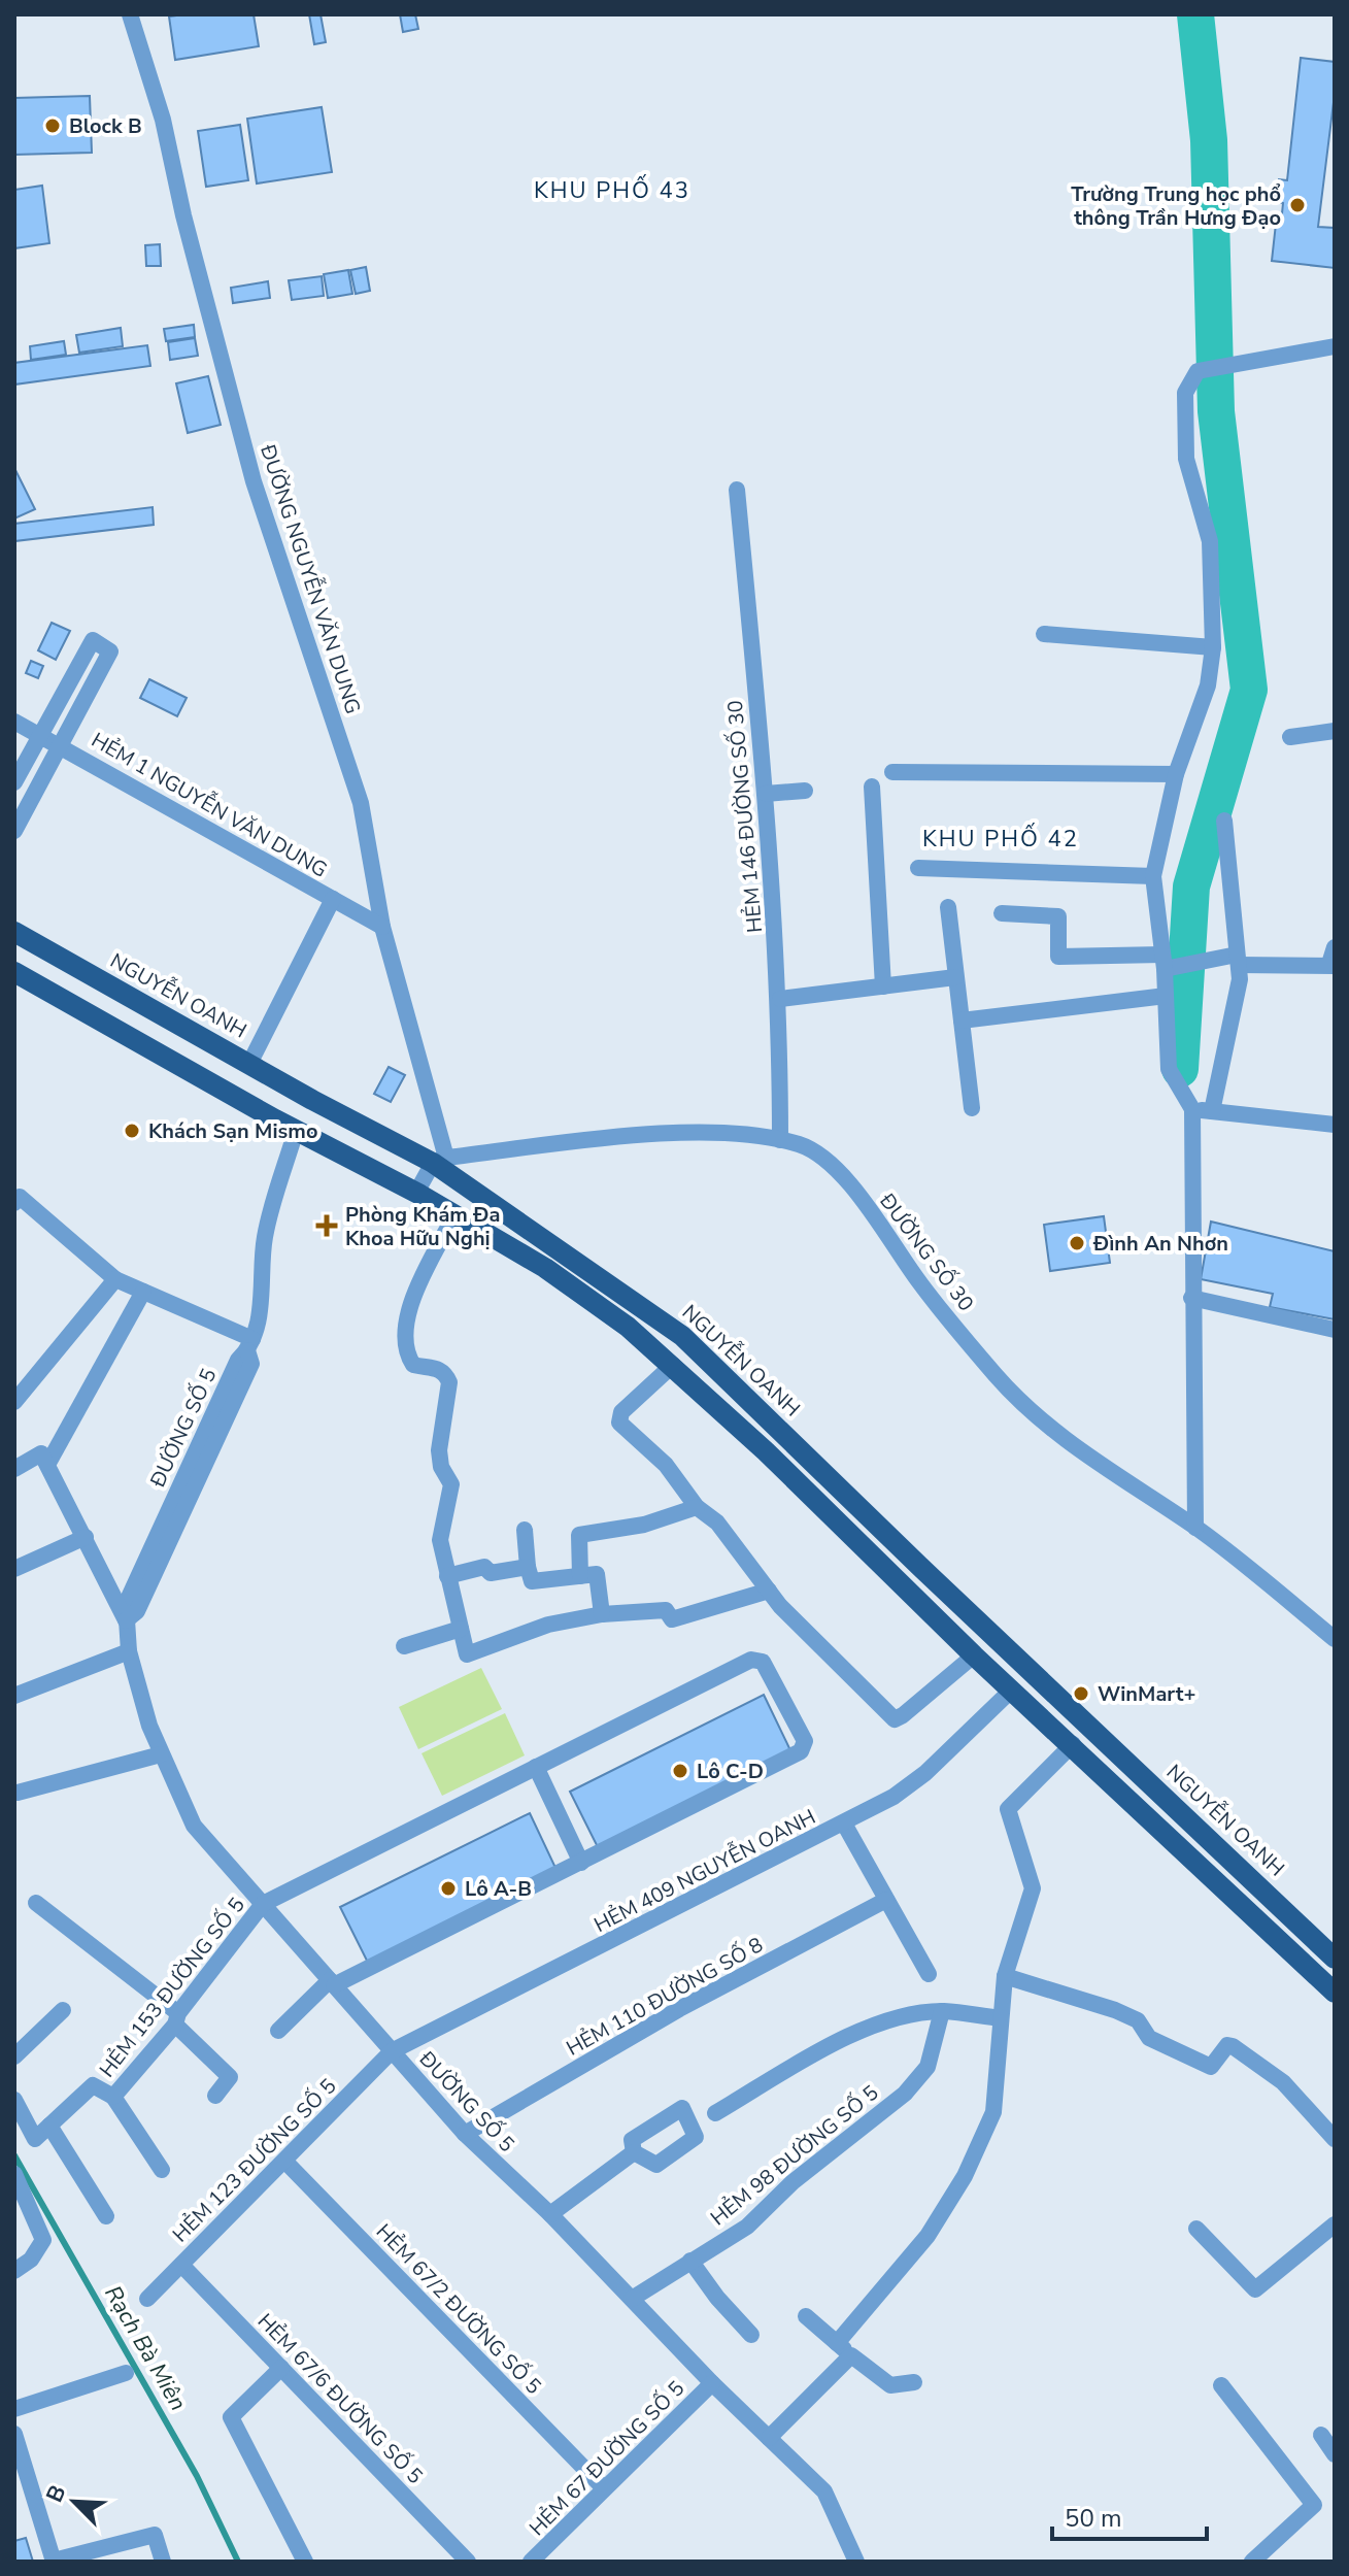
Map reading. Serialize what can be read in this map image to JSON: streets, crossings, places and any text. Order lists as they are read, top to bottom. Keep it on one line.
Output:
{"streets":{"main road":["NGUYỄN OANH"],"street":["ĐƯỜNG NGUYỄN VĂN DUNG","HẺM 1 NGUYỄN VĂN DUNG","HẺM 146 ĐƯỜNG SỐ 30","ĐƯỜNG SỐ 30","ĐƯỜNG SỐ 5","HẺM 409 NGUYỄN OANH","HẺM 153 ĐƯỜNG SỐ 5","HẺM 110 ĐƯỜNG SỐ 8","HẺM 98 ĐƯỜNG SỐ 5","HẺM 123 ĐƯỜNG SỐ 5","HẺM 67/2 ĐƯỜNG SỐ 5","HẺM 67/6 ĐƯỜNG SỐ 5","HẺM 67 ĐƯỜNG SỐ 5"]},"crossings":[["ĐƯỜNG NGUYỄN VĂN DUNG","HẺM 1 NGUYỄN VĂN DUNG"],["ĐƯỜNG NGUYỄN VĂN DUNG","NGUYỄN OANH"],["ĐƯỜNG NGUYỄN VĂN DUNG","ĐƯỜNG SỐ 30"],["HẺM 146 ĐƯỜNG SỐ 30","ĐƯỜNG SỐ 30"],["NGUYỄN OANH","ĐƯỜNG SỐ 30"],["ĐƯỜNG SỐ 5","HẺM 409 NGUYỄN OANH"],["ĐƯỜNG SỐ 5","HẺM 153 ĐƯỜNG SỐ 5"],["ĐƯỜNG SỐ 5","HẺM 110 ĐƯỜNG SỐ 8"],["ĐƯỜNG SỐ 5","HẺM 98 ĐƯỜNG SỐ 5"],["ĐƯỜNG SỐ 5","HẺM 123 ĐƯỜNG SỐ 5"],["ĐƯỜNG SỐ 5","HẺM 67 ĐƯỜNG SỐ 5"],["HẺM 409 NGUYỄN OANH","HẺM 123 ĐƯỜNG SỐ 5"],["HẺM 123 ĐƯỜNG SỐ 5","HẺM 67/2 ĐƯỜNG SỐ 5"],["HẺM 123 ĐƯỜNG SỐ 5","HẺM 67/6 ĐƯỜNG SỐ 5"],["HẺM 67/2 ĐƯỜNG SỐ 5","HẺM 67 ĐƯỜNG SỐ 5"]],"districts":["KHU PHỐ 43","KHU PHỐ 42"],"water":["Rạch Bà Miên"],"places":{"other":["Block B","Trường Trung học phổ thông Trần Hưng Đạo","Khách Sạn Mismo","Đình An Nhơn","WinMart+","Lô C-D","Lô A-B"],"health":["Phòng Khám Đa Khoa Hữu Nghị"]},"scale_bar":"50 m","north":"top left"}
